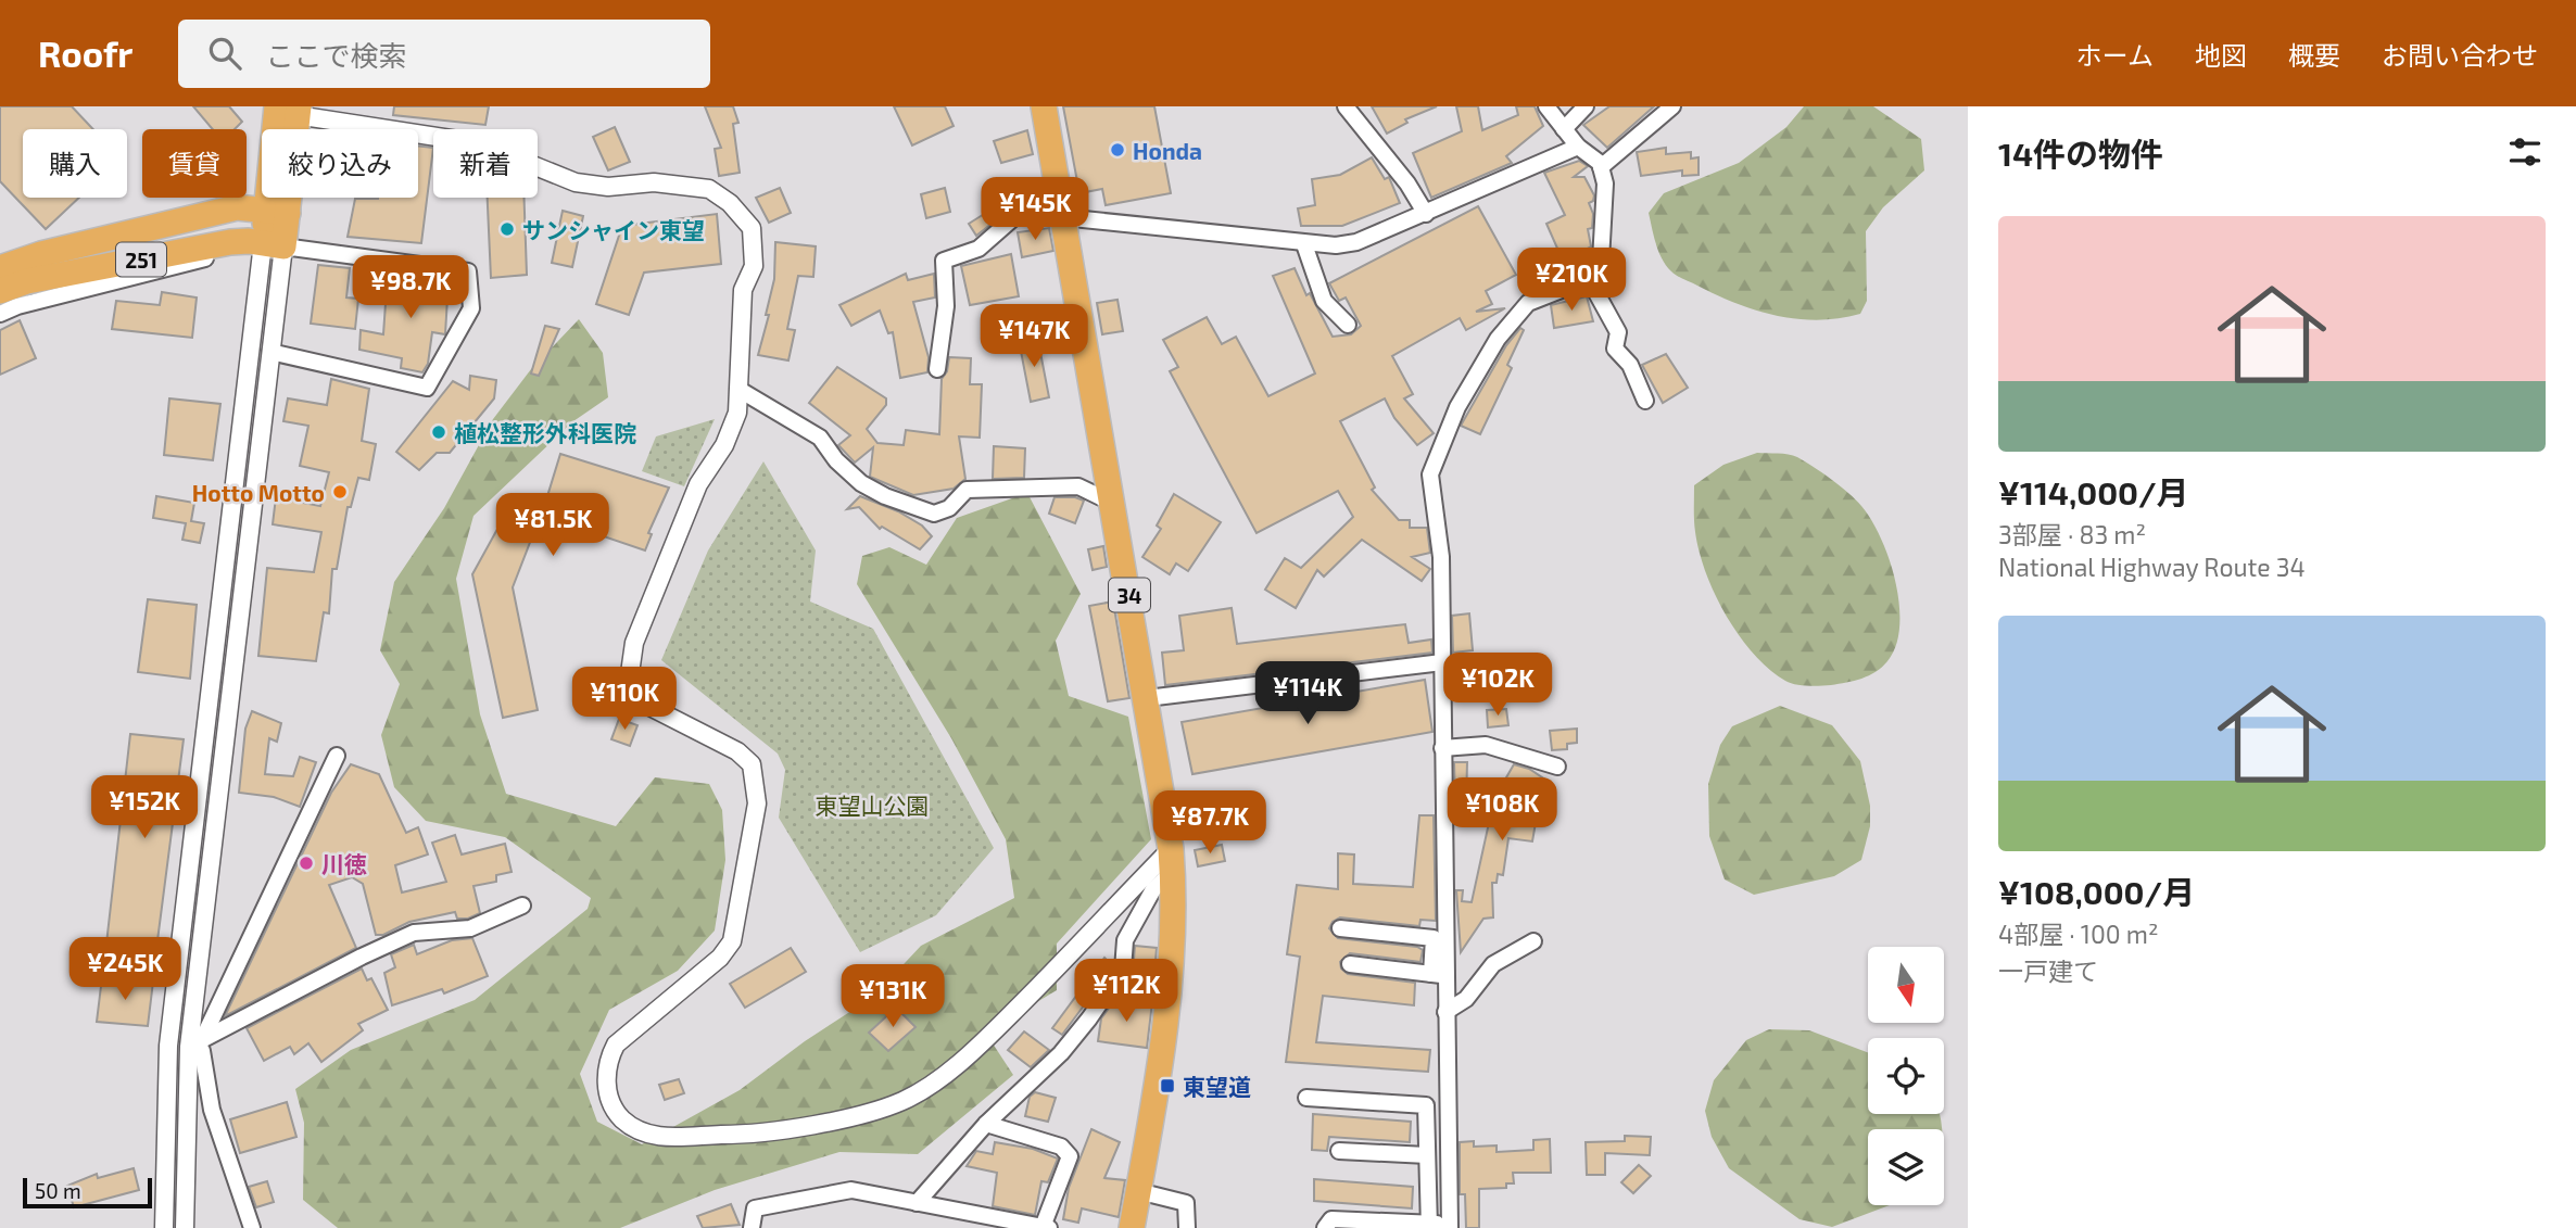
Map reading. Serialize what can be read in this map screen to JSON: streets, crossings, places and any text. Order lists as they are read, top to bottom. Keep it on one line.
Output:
{"streets":{"highway":["251","34"]},"parks":["東望山公園"],"places":{"other":["Honda","サンシャイン東望","植松整形外科医院","Hotto Motto","川徳"],"transit":["東望道"]},"scale_bar":"50 m","north":"bottom","page":{"header":"Roofr","search":"ここで検索","nav":["ホーム","地図","概要","お問い合わせ"],"heading":"14件の物件","chip":["購入","賃貸","絞り込み","新着"],"price":["¥145K","¥210K","¥98.7K","¥147K","¥81.5K","¥102K","¥114K","¥110K","¥152K","¥108K","¥87.7K","¥245K","¥112K","¥131K"],"list":[{"name":"¥114,000/月","note":"3部屋 · 83 m² · National Highway Route 34"},{"name":"¥108,000/月","note":"4部屋 · 100 m² · 一戸建て"}],"scale":"50 m"}}
